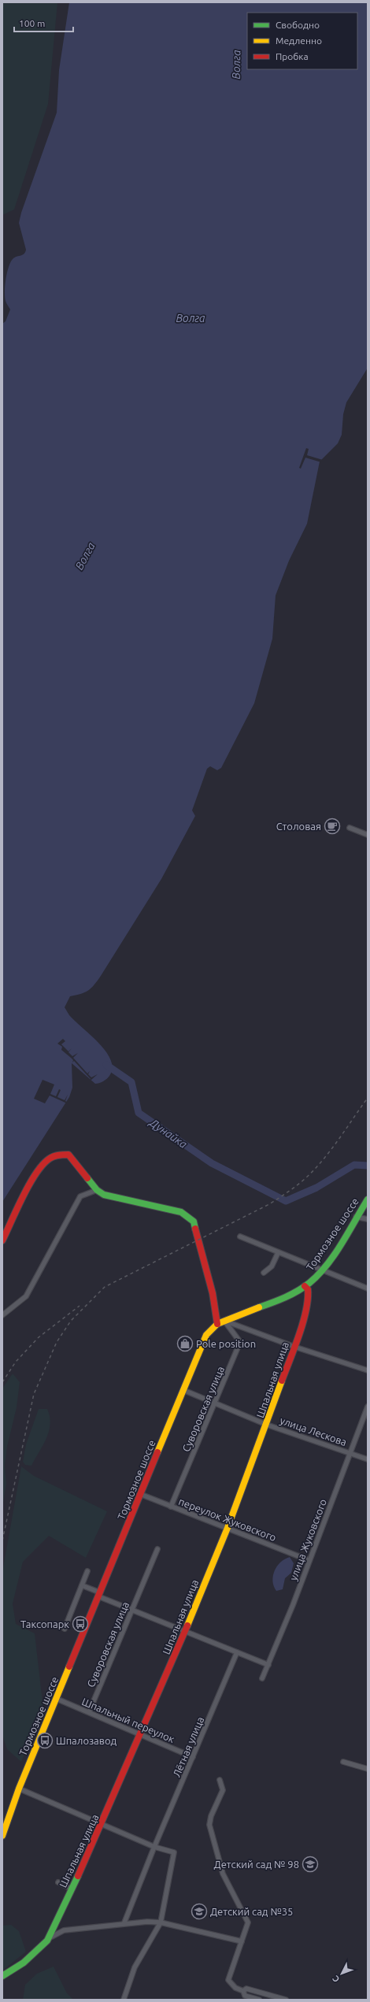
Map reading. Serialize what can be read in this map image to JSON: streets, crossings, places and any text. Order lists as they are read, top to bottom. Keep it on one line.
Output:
{"streets":{"street":["Тормозное шоссе","Шпальная улица","Суворовская улица","улица Лескова","переулок Жуковского","улица Жуковского","Шпальный переулок","Лётная улица"]},"crossings":[["Тормозное шоссе","Шпальная улица"],["Тормозное шоссе","Суворовская улица"],["Тормозное шоссе","улица Лескова"],["Тормозное шоссе","переулок Жуковского"],["Тормозное шоссе","Шпальный переулок"],["Шпальная улица","улица Лескова"],["Шпальная улица","переулок Жуковского"],["Шпальная улица","Шпальный переулок"],["Суворовская улица","улица Лескова"],["Суворовская улица","переулок Жуковского"],["Суворовская улица","Шпальный переулок"],["улица Лескова","улица Жуковского"],["переулок Жуковского","улица Жуковского"],["Шпальный переулок","Лётная улица"]],"water":["Волга","Дунайка"],"places":{"cafe":["Столовая"],"shop":["Pole position"],"bus stop":["Таксопарк","Шпалозавод"],"school or university":["Детский сад № 98","Детский сад №35"]},"legend":["Свободно","Медленно","Пробка"],"scale_bar":"100 m","north":"bottom left"}
